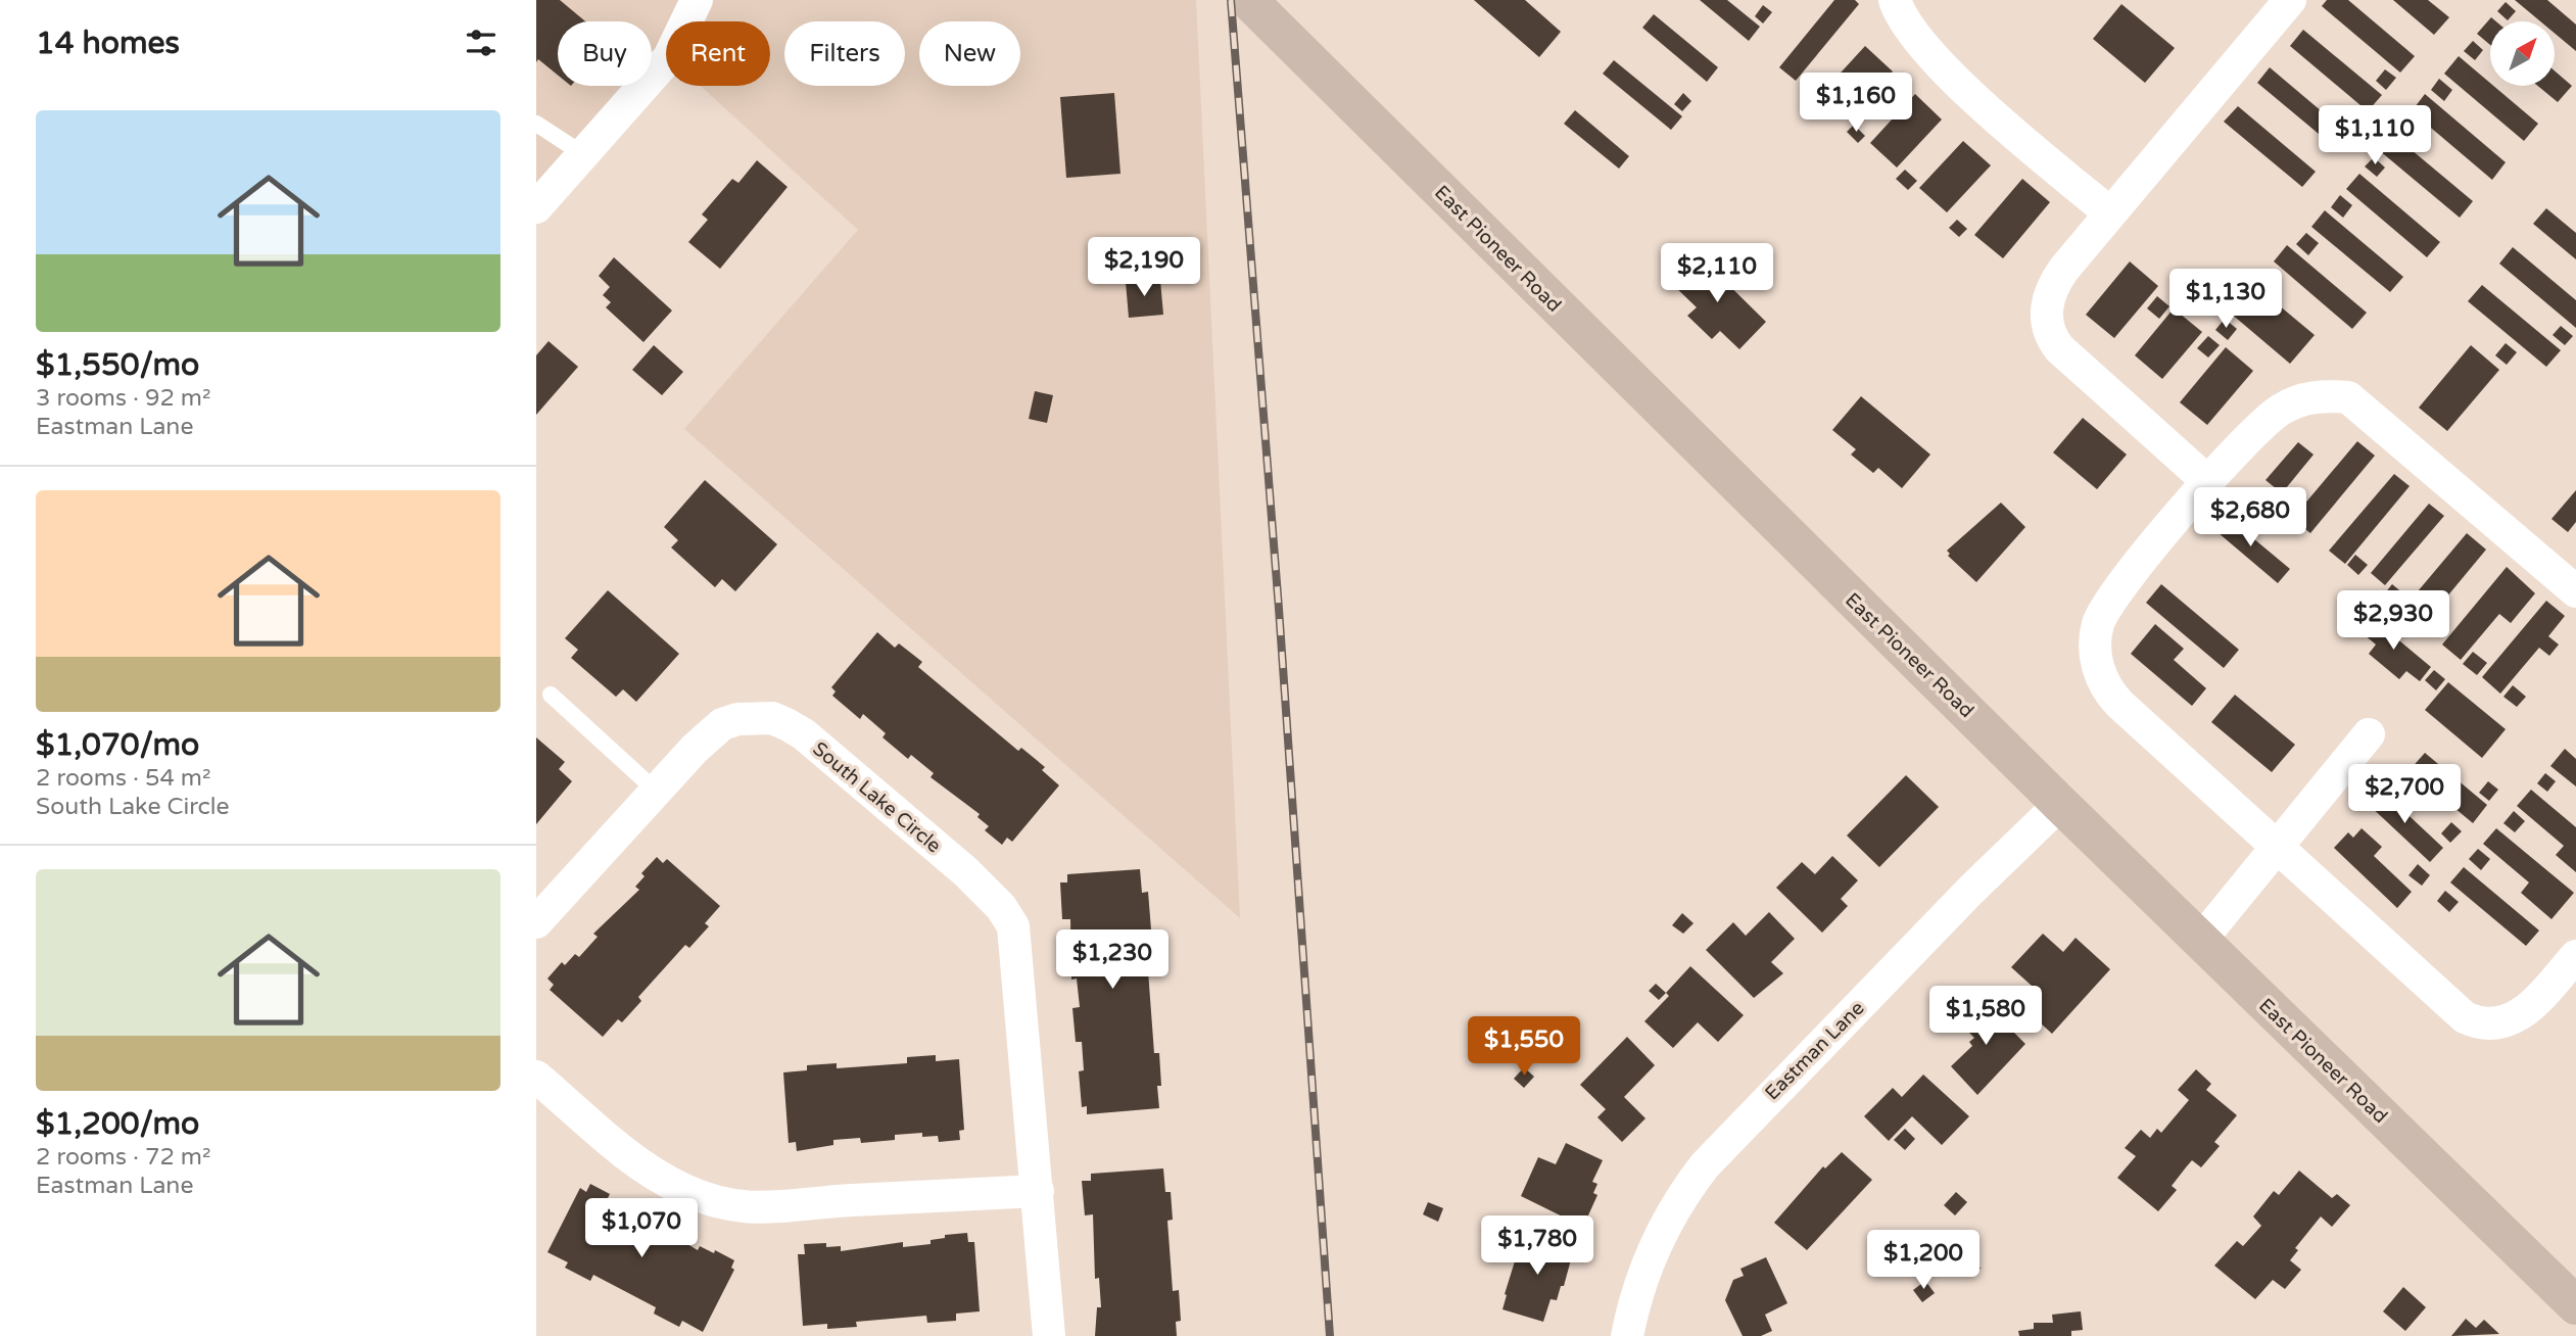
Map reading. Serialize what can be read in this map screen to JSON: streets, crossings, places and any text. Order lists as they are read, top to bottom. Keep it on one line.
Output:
{"streets":{"main road":["East Pioneer Road"],"street":["South Lake Circle","Eastman Lane"]},"crossings":[["East Pioneer Road","Eastman Lane"]],"north":"top right","page":{"heading":"14 homes","chip":["Buy","Rent","Filters","New"],"price":["$1,160","$1,110","$2,190","$2,110","$1,130","$2,680","$2,930","$2,700","$1,230","$1,580","$1,550","$1,070","$1,780","$1,200"],"list":[{"name":"$1,550/mo","note":"3 rooms · 92 m² · Eastman Lane"},{"name":"$1,070/mo","note":"2 rooms · 54 m² · South Lake Circle"},{"name":"$1,200/mo","note":"2 rooms · 72 m² · Eastman Lane"}]}}
